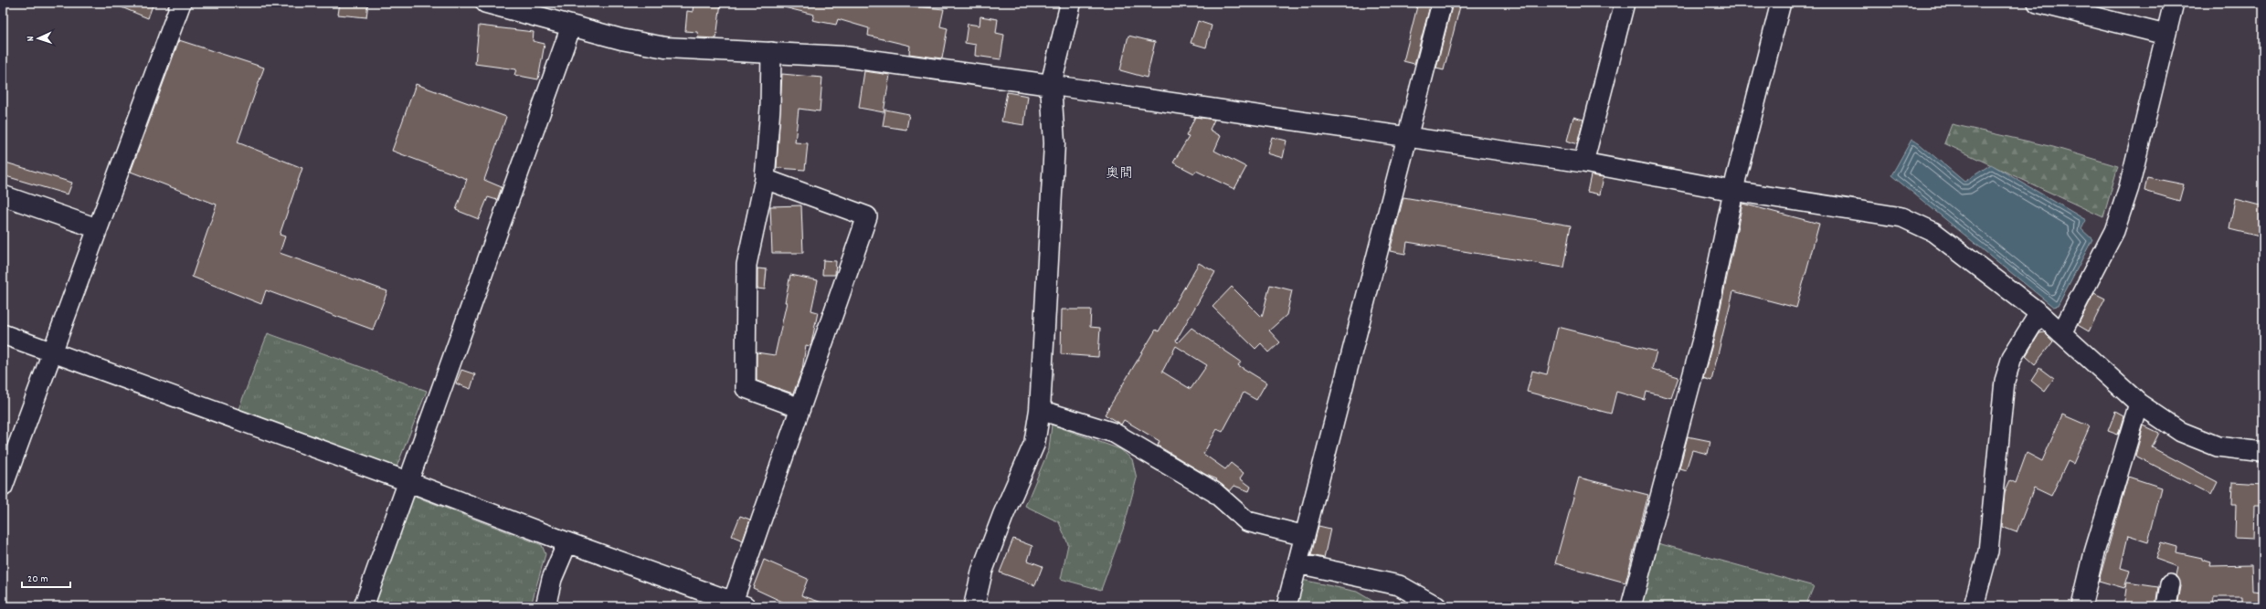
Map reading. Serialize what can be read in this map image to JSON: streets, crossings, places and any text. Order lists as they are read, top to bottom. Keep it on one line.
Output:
{"districts":["奥間"],"scale_bar":"20 m","north":"left"}
